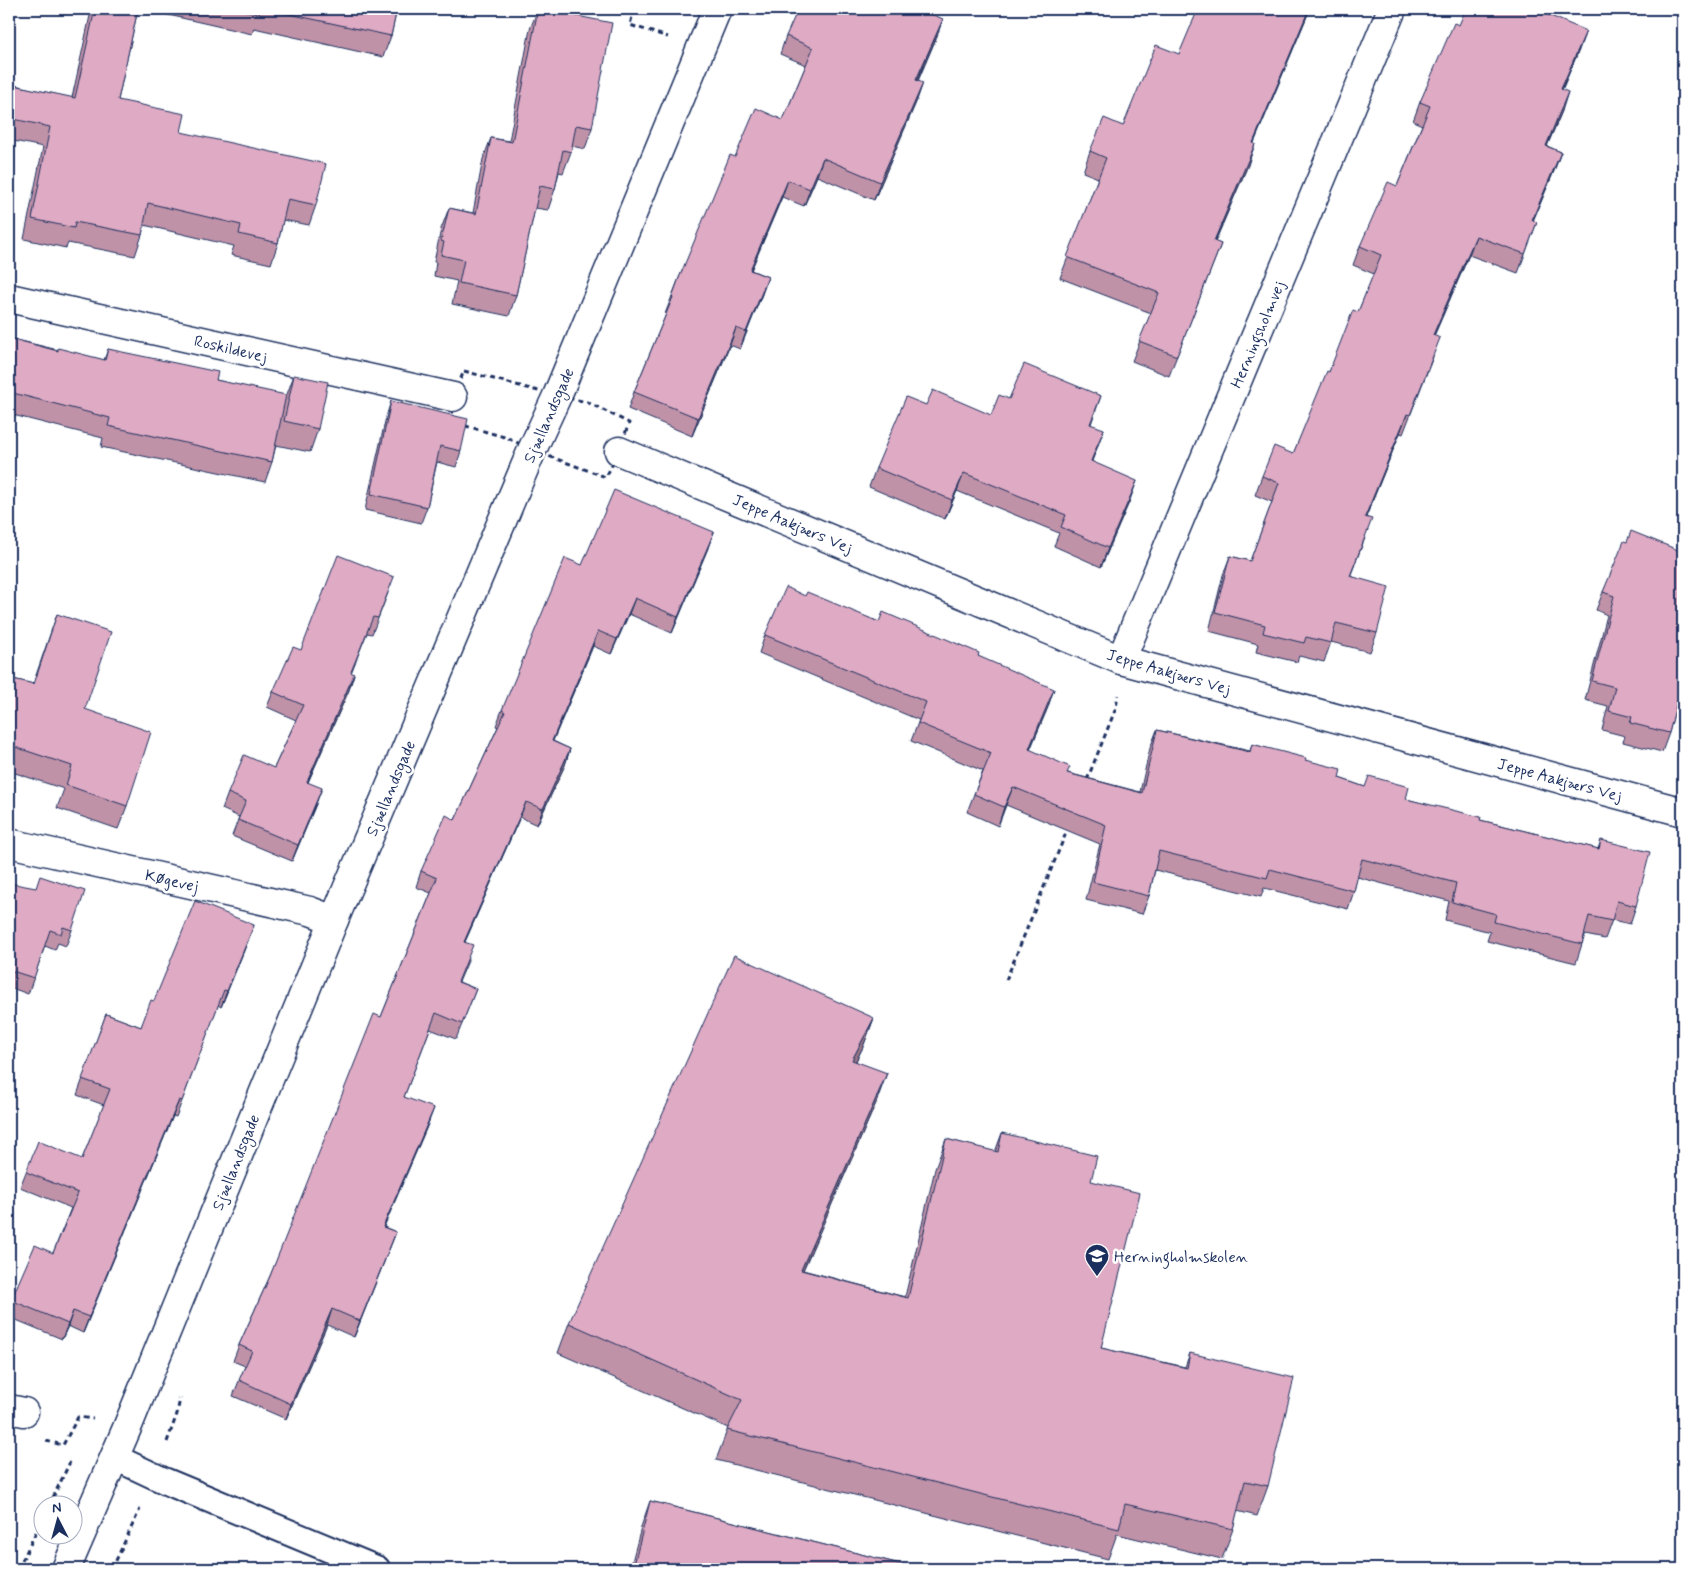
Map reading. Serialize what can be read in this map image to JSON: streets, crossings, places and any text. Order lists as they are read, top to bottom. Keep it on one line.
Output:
{"streets":{"street":["Herningsholmvej","Roskildevej","Sjællandsgade","Jeppe Aakjærs Vej","Køgevej"]},"crossings":[["Herningsholmvej","Jeppe Aakjærs Vej"],["Sjællandsgade","Køgevej"]],"places":{"school or university":["Herningholmskolen"]},"north":"top"}
